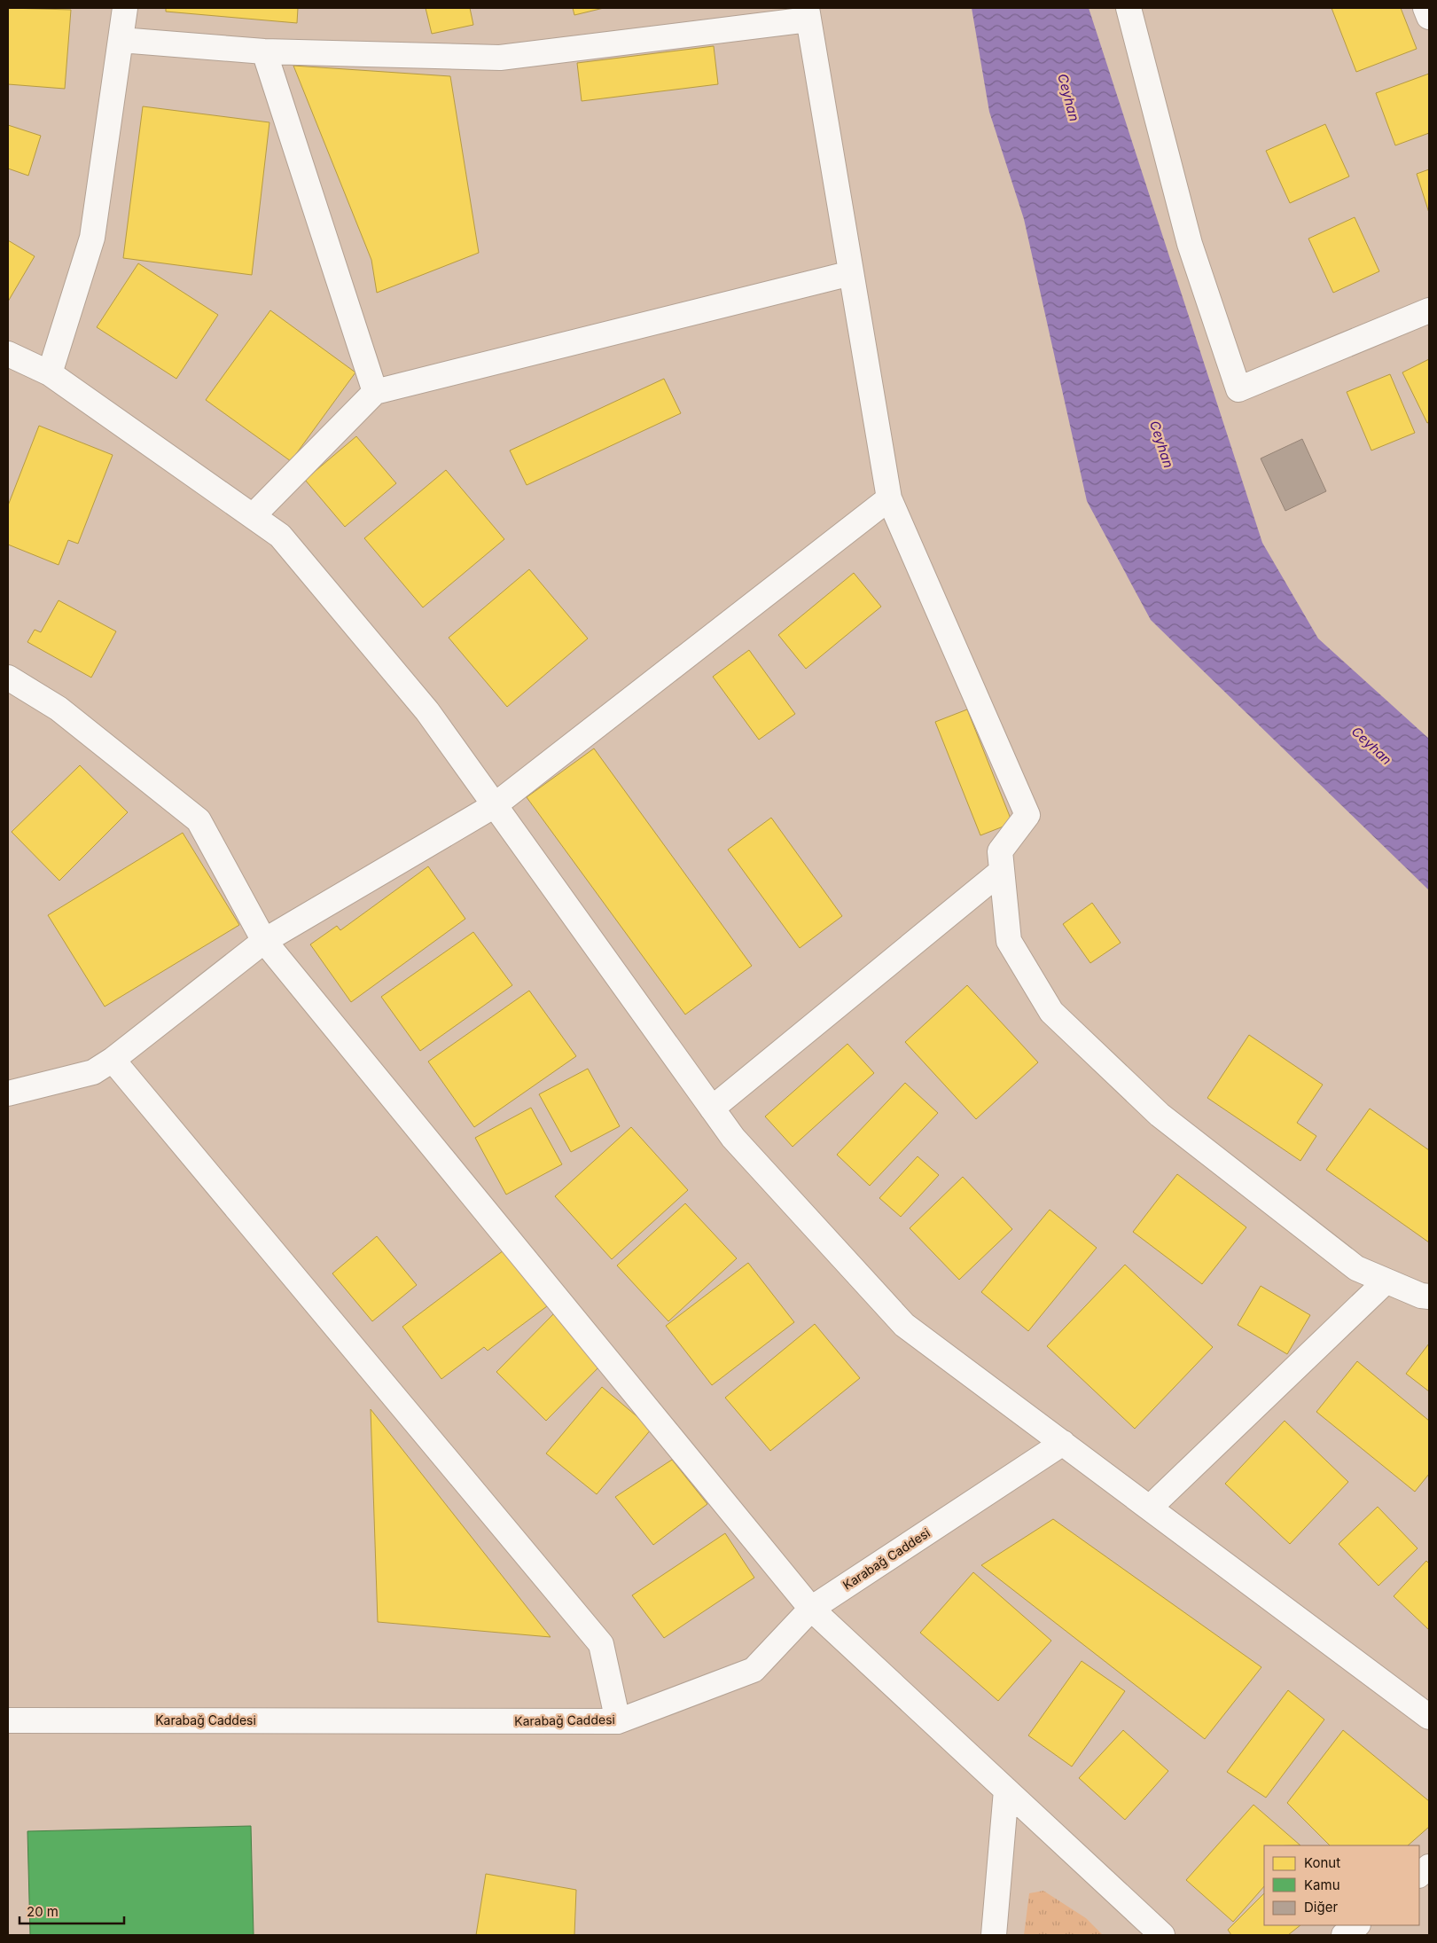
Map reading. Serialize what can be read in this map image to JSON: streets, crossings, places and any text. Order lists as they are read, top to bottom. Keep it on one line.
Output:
{"streets":{"street":["Karabağ Caddesi"]},"water":["Ceyhan"],"legend":["Konut","Kamu","Diğer"],"scale_bar":"20 m"}
